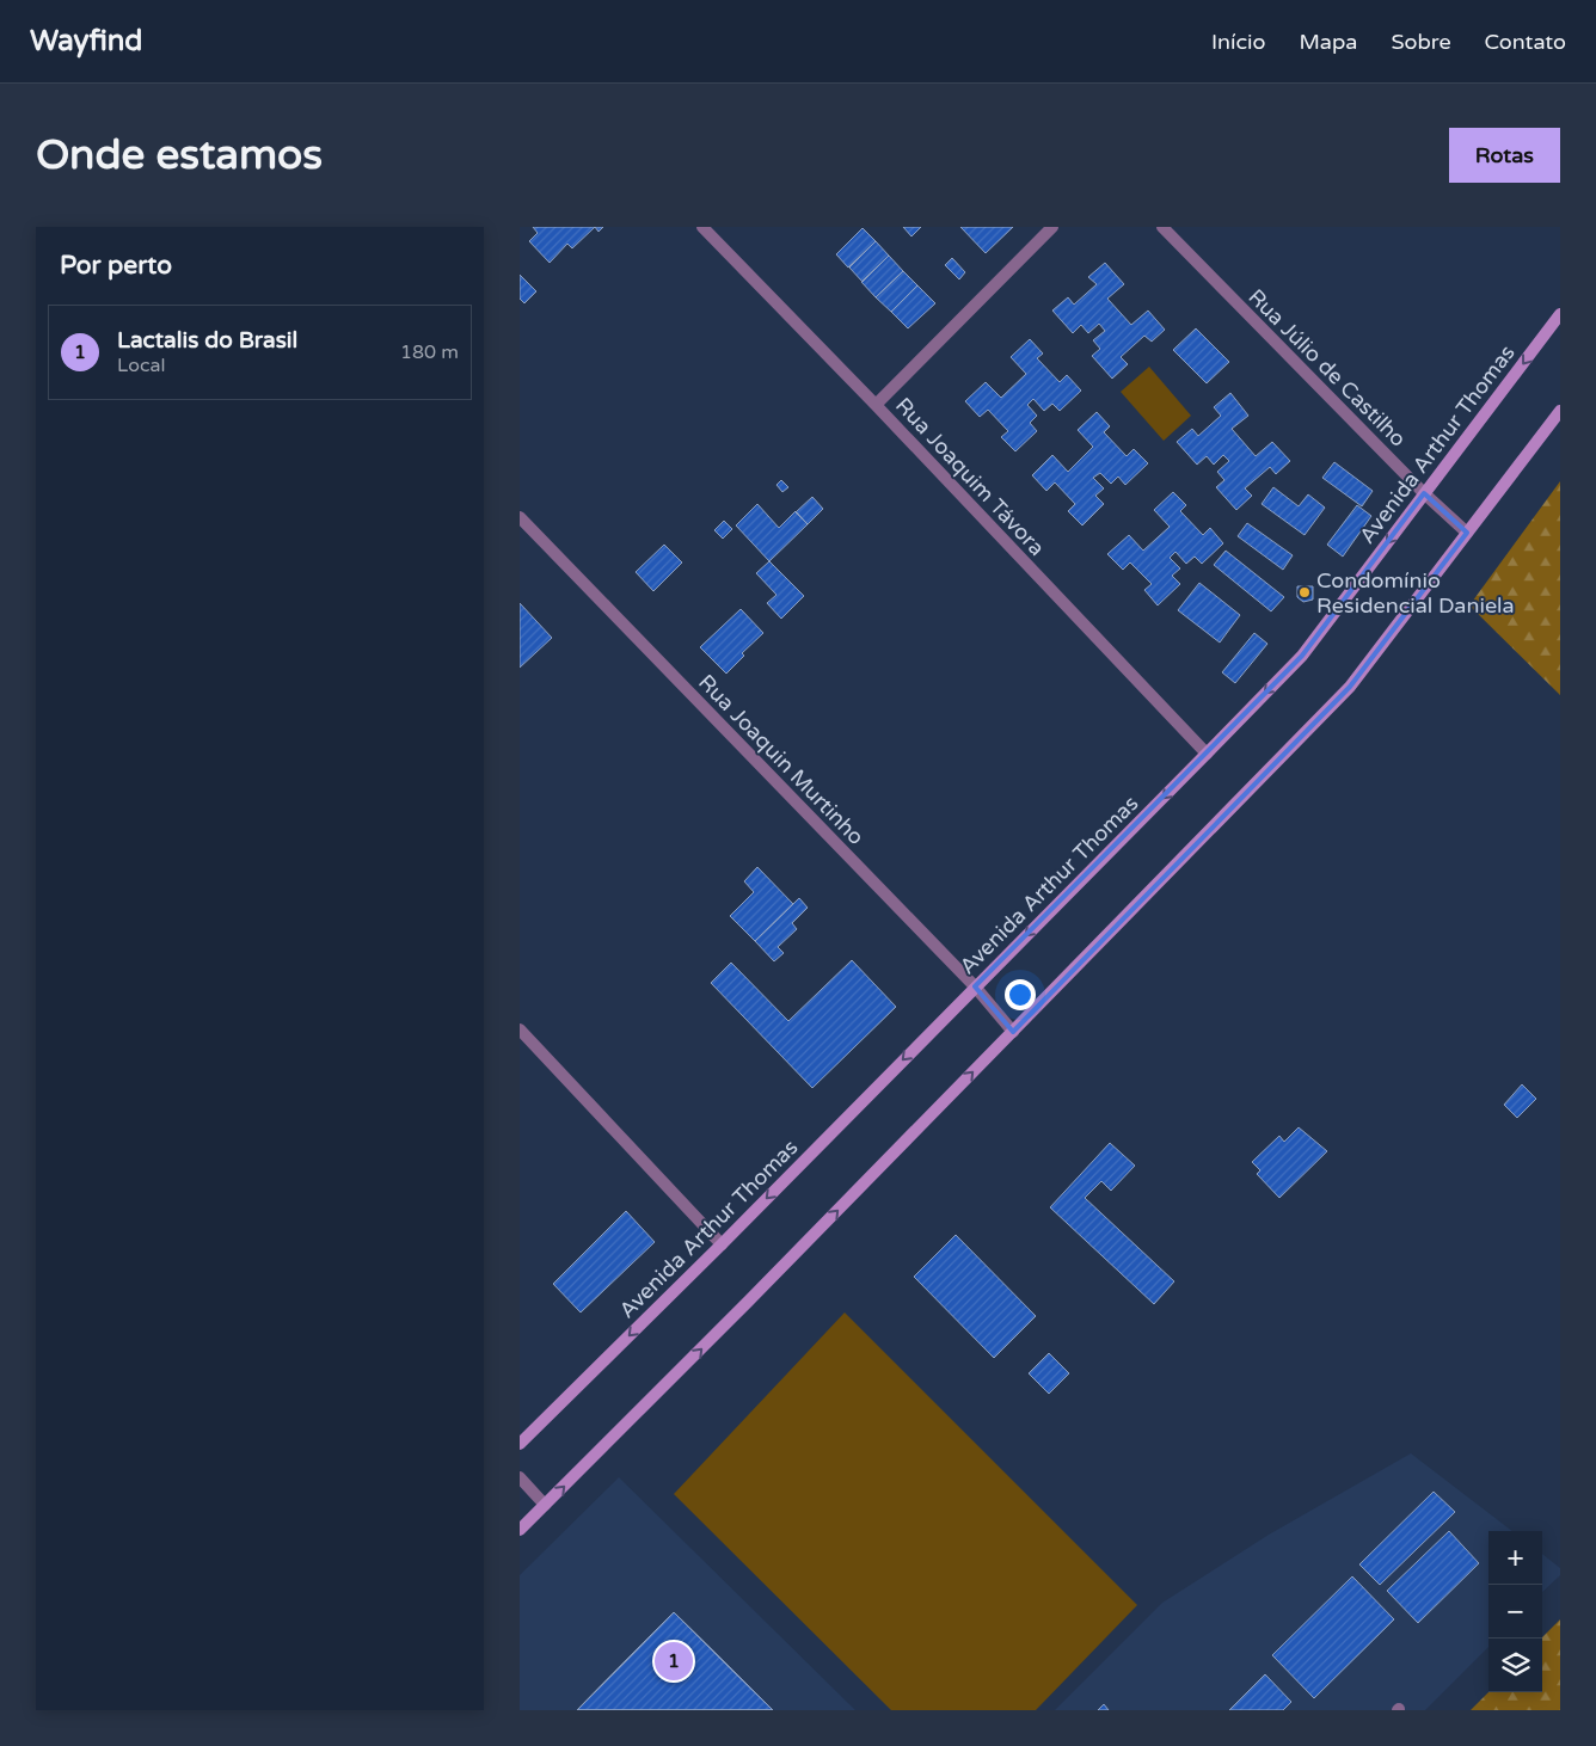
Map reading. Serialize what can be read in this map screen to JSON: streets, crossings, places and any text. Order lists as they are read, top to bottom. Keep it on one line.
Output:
{"streets":{"main road":["Avenida Arthur Thomas"],"street":["Rua Júlio de Castilho","Rua Joaquim Távora","Rua Joaquin Murtinho"]},"crossings":[["Rua Júlio de Castilho","Avenida Arthur Thomas"],["Avenida Arthur Thomas","Rua Joaquim Távora"],["Avenida Arthur Thomas","Rua Joaquin Murtinho"]],"places":["Condomínio Residencial Daniela"],"page":{"header":"Wayfind","nav":["Início","Mapa","Sobre","Contato"],"buttons":"Rotas","title":"Onde estamos","heading":"Por perto","list":[{"mark":"1","name":"Lactalis do Brasil","note":"Local","value":"180 m"}],"map_buttons":["+","−"],"pins":"1"}}
